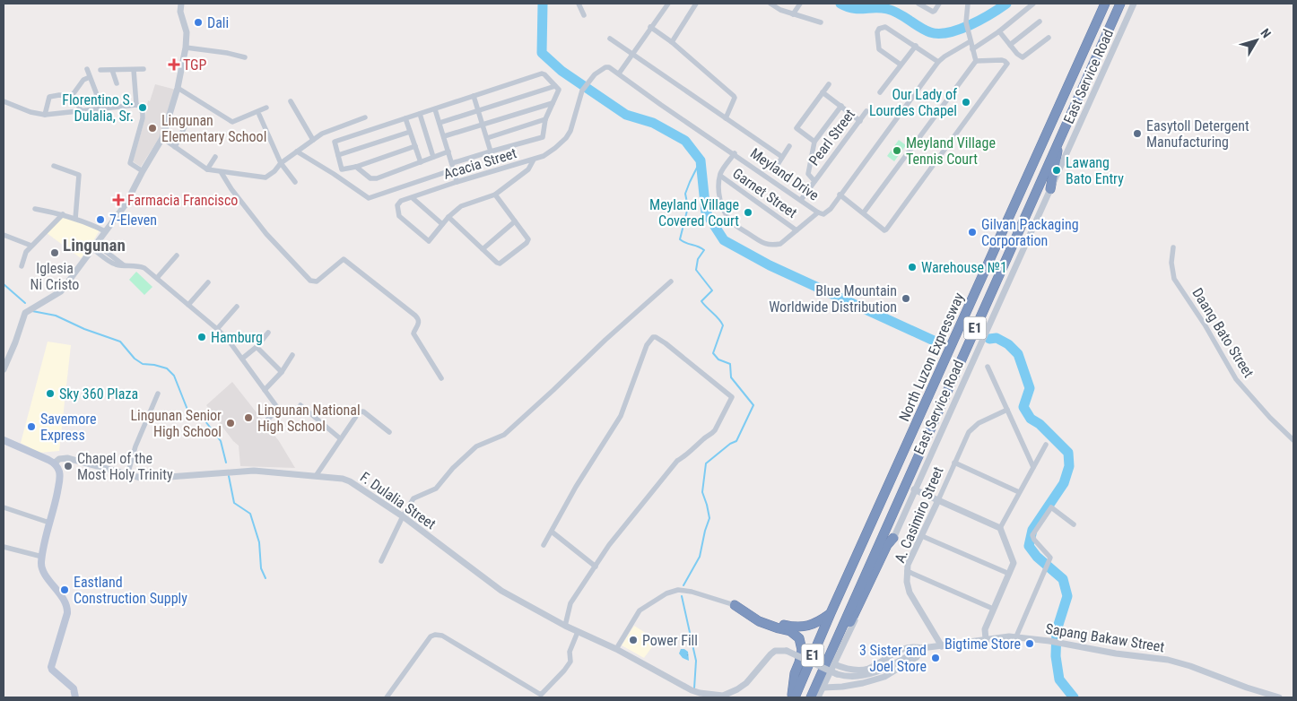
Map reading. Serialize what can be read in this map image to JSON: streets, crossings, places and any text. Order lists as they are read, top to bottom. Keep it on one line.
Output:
{"streets":{"highway":["E1","North Luzon Expressway"],"street":["East Service Road","Pearl Street","Acacia Street","Meyland Drive","Garnet Street","Daang Bato Street","F. Dulalia Street","A. Casimiro Street","Sapang Bakaw Street"]},"crossings":[["East Service Road","Sapang Bakaw Street"],["Pearl Street","Meyland Drive"],["Acacia Street","Meyland Drive"],["F. Dulalia Street","Sapang Bakaw Street"],["A. Casimiro Street","Sapang Bakaw Street"]],"districts":["Lingunan"],"places":{"other":["Dali","Our Lady of Lourdes Chapel","Florentino S. Dulalia, Sr.","Lingunan Elementary School","Easytoll Detergent Manufacturing","Meyland Village Tennis Court","Lawang Bato Entry","Meyland Village Covered Court","7-Eleven","Gilvan Packaging Corporation","Iglesia Ni Cristo","Warehouse №1","Blue Mountain Worldwide Distribution","Hamburg","Sky 360 Plaza","Lingunan National High School","Lingunan Senior High School","Savemore Express","Chapel of the Most Holy Trinity","Eastland Construction Supply","Power Fill","Bigtime Store","3 Sister and Joel Store"],"health":["TGP","Farmacia Francisco"]},"north":"top right"}
